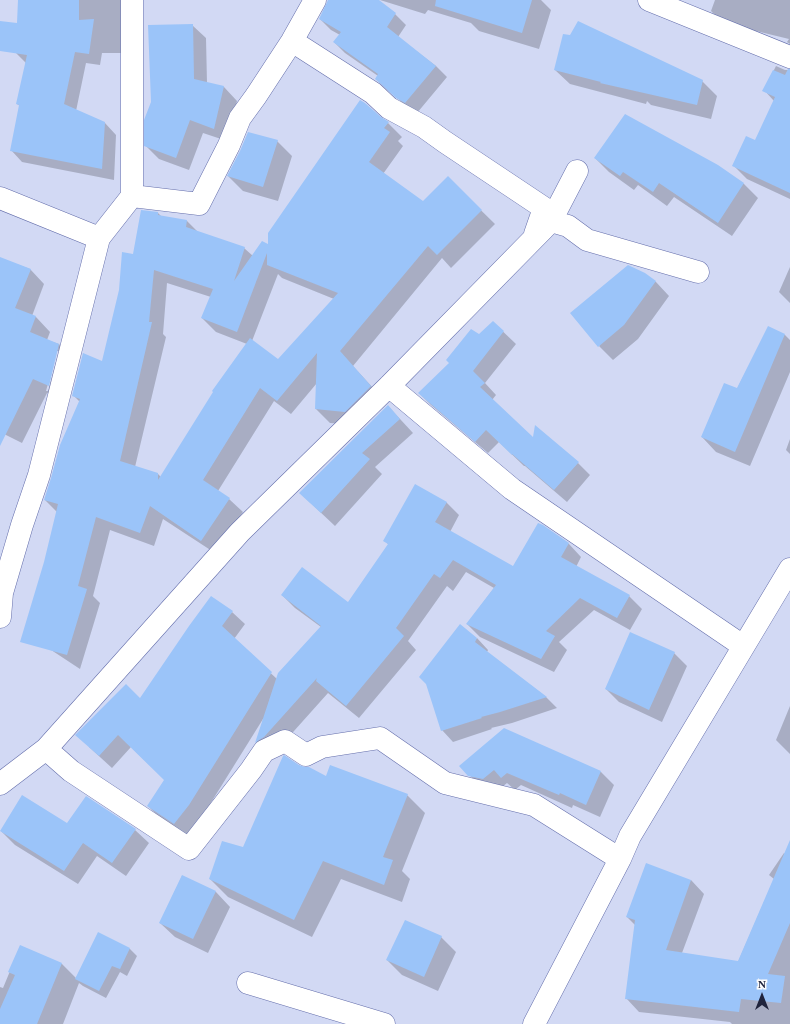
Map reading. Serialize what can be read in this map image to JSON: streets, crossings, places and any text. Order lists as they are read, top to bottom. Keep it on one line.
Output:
{"north":"top"}
